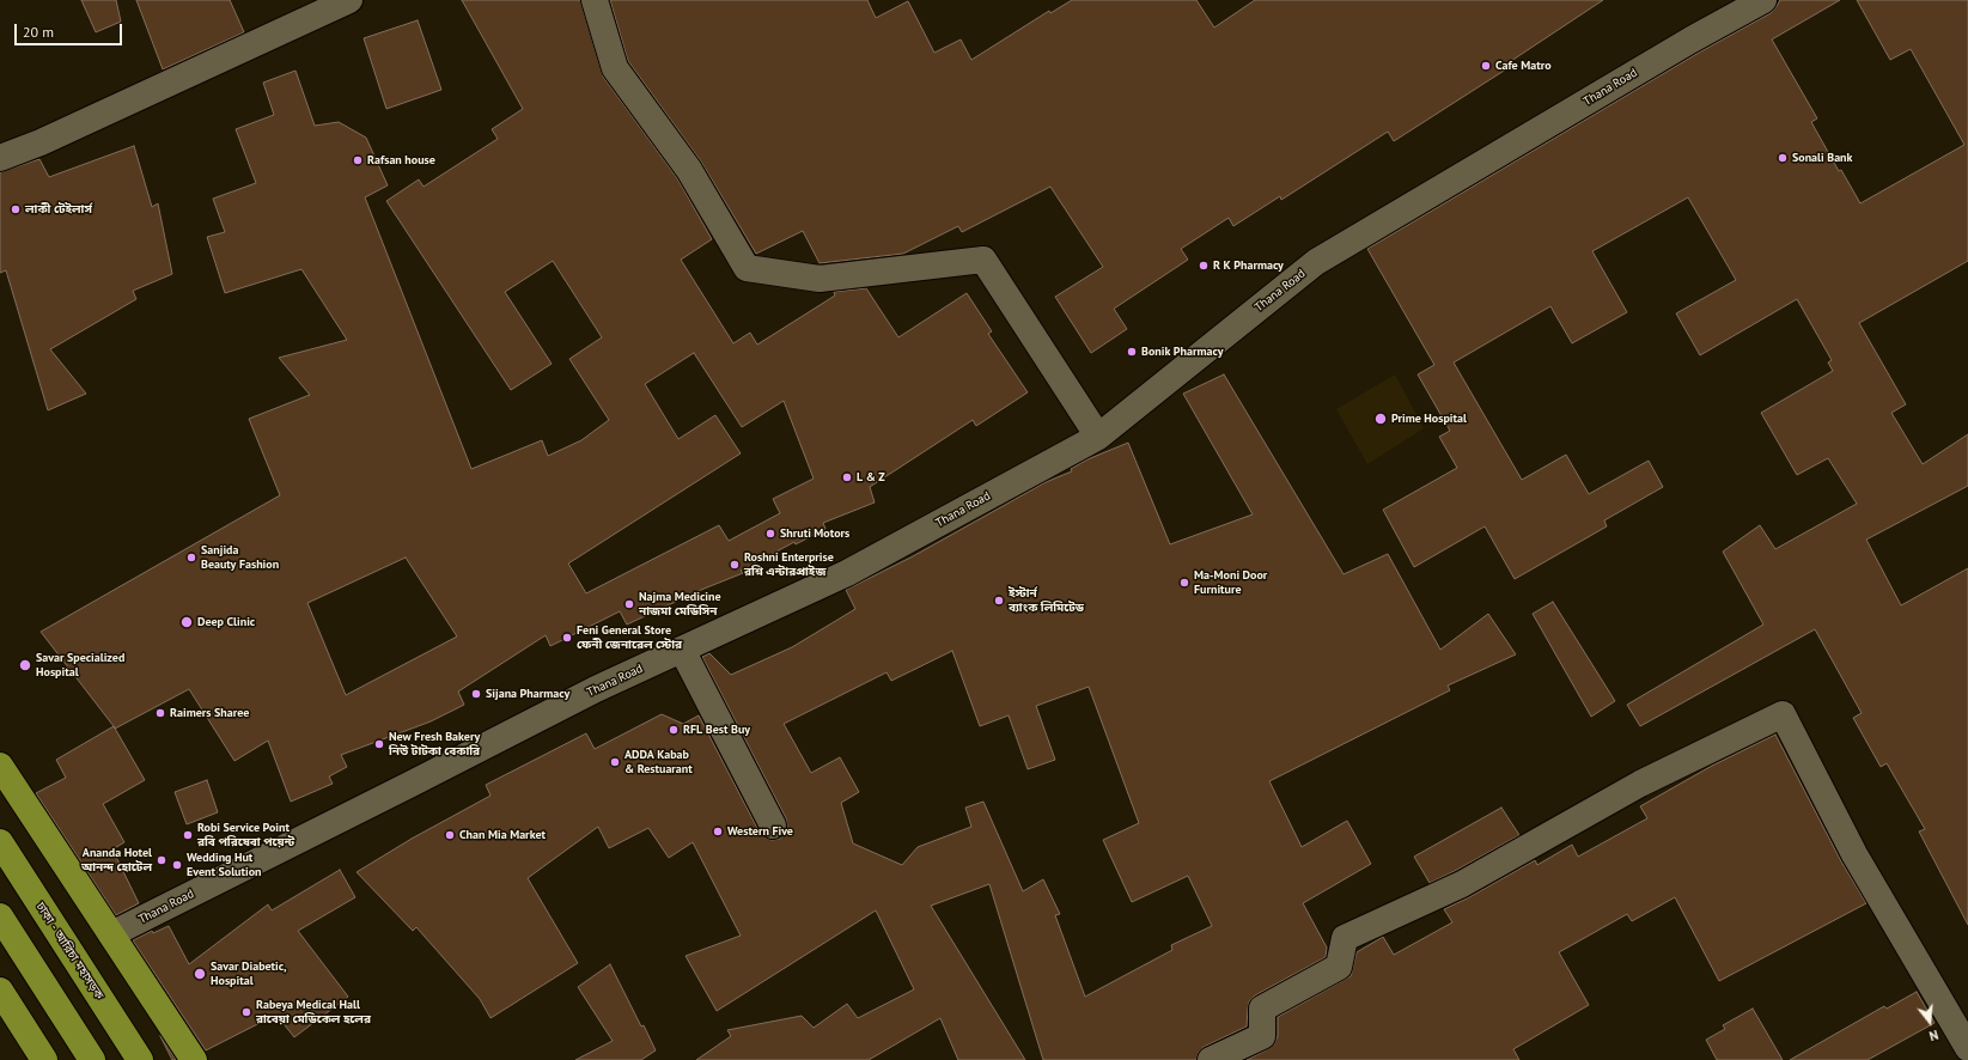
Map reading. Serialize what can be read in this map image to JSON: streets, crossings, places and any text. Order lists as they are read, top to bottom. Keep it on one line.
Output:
{"streets":{"highway":["ঢাকা - আরিচা মহাসড়ক"],"street":["Thana Road"]},"places":["Cafe Matro","Sonali Bank","Rafsan house","লাকী টেইলার্স","R K Pharmacy","Bonik Pharmacy","Prime Hospital","L & Z","Shruti Motors","Sanjida Beauty Fashion","Roshni Enterprise রশ্নি এন্টারপ্রাইজ","Ma-Moni Door Furniture","ইস্টার্ন ব্যাংক লিমিটেড","Najma Medicine নাজমা মেডিসিন","Deep Clinic","Feni General Store ফেনী জেনারেল স্টোর","Savar Specialized Hospital","Sijana Pharmacy","Raimers Sharee","RFL Best Buy","New Fresh Bakery নিউ টাটকা বেকারি","ADDA Kabab & Restuarant","Western Five","Robi Service Point রবি পরিষেবা পয়েন্ট","Chan Mia Market","Ananda Hotel আনন্দ হোটেল","Wedding Hut Event Solution","Savar Diabetic, Hospital","Rabeya Medical Hall রাবেয়া মেডিকেল হলের"],"scale_bar":"20 m","north":"bottom"}
